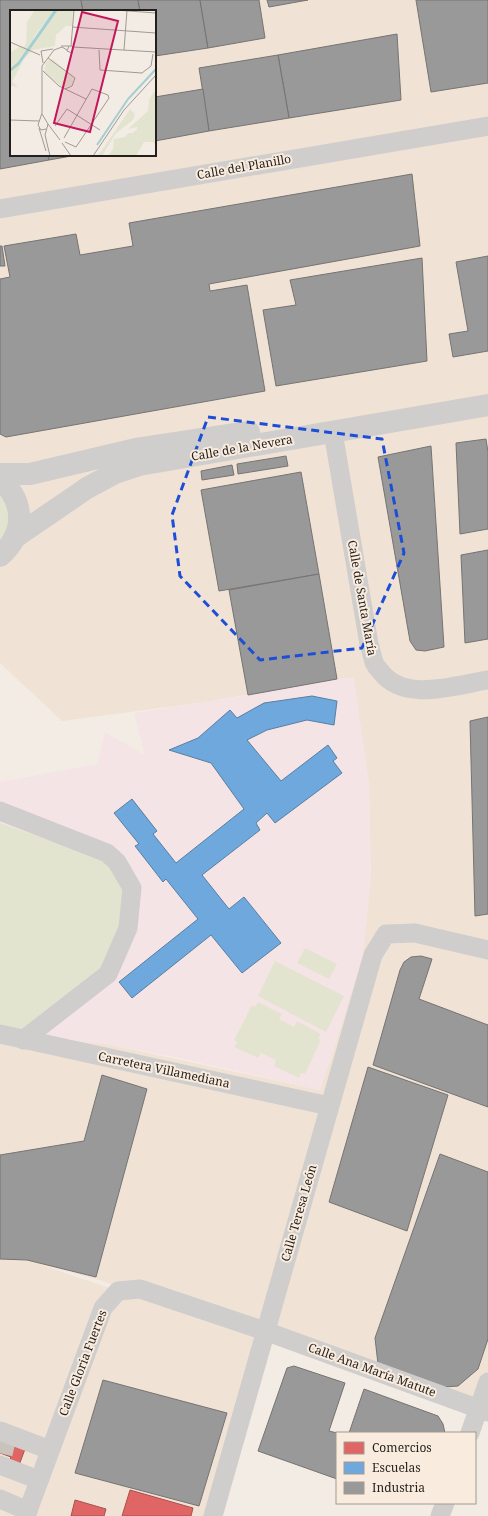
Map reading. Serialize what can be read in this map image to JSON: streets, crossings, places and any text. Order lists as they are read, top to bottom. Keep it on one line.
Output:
{"streets":{"main road":["Calle de la Nevera"],"street":["Calle del Planillo","Calle de Santa María","Carretera Villamediana","Calle Teresa León","Calle Gloria Fuertes","Calle Ana María Matute"]},"crossings":[["Calle de la Nevera","Calle de Santa María"],["Carretera Villamediana","Calle Teresa León"],["Calle Teresa León","Calle Gloria Fuertes"],["Calle Teresa León","Calle Ana María Matute"],["Calle Gloria Fuertes","Calle Ana María Matute"]],"legend":["Comercios","Escuelas","Industria"]}
